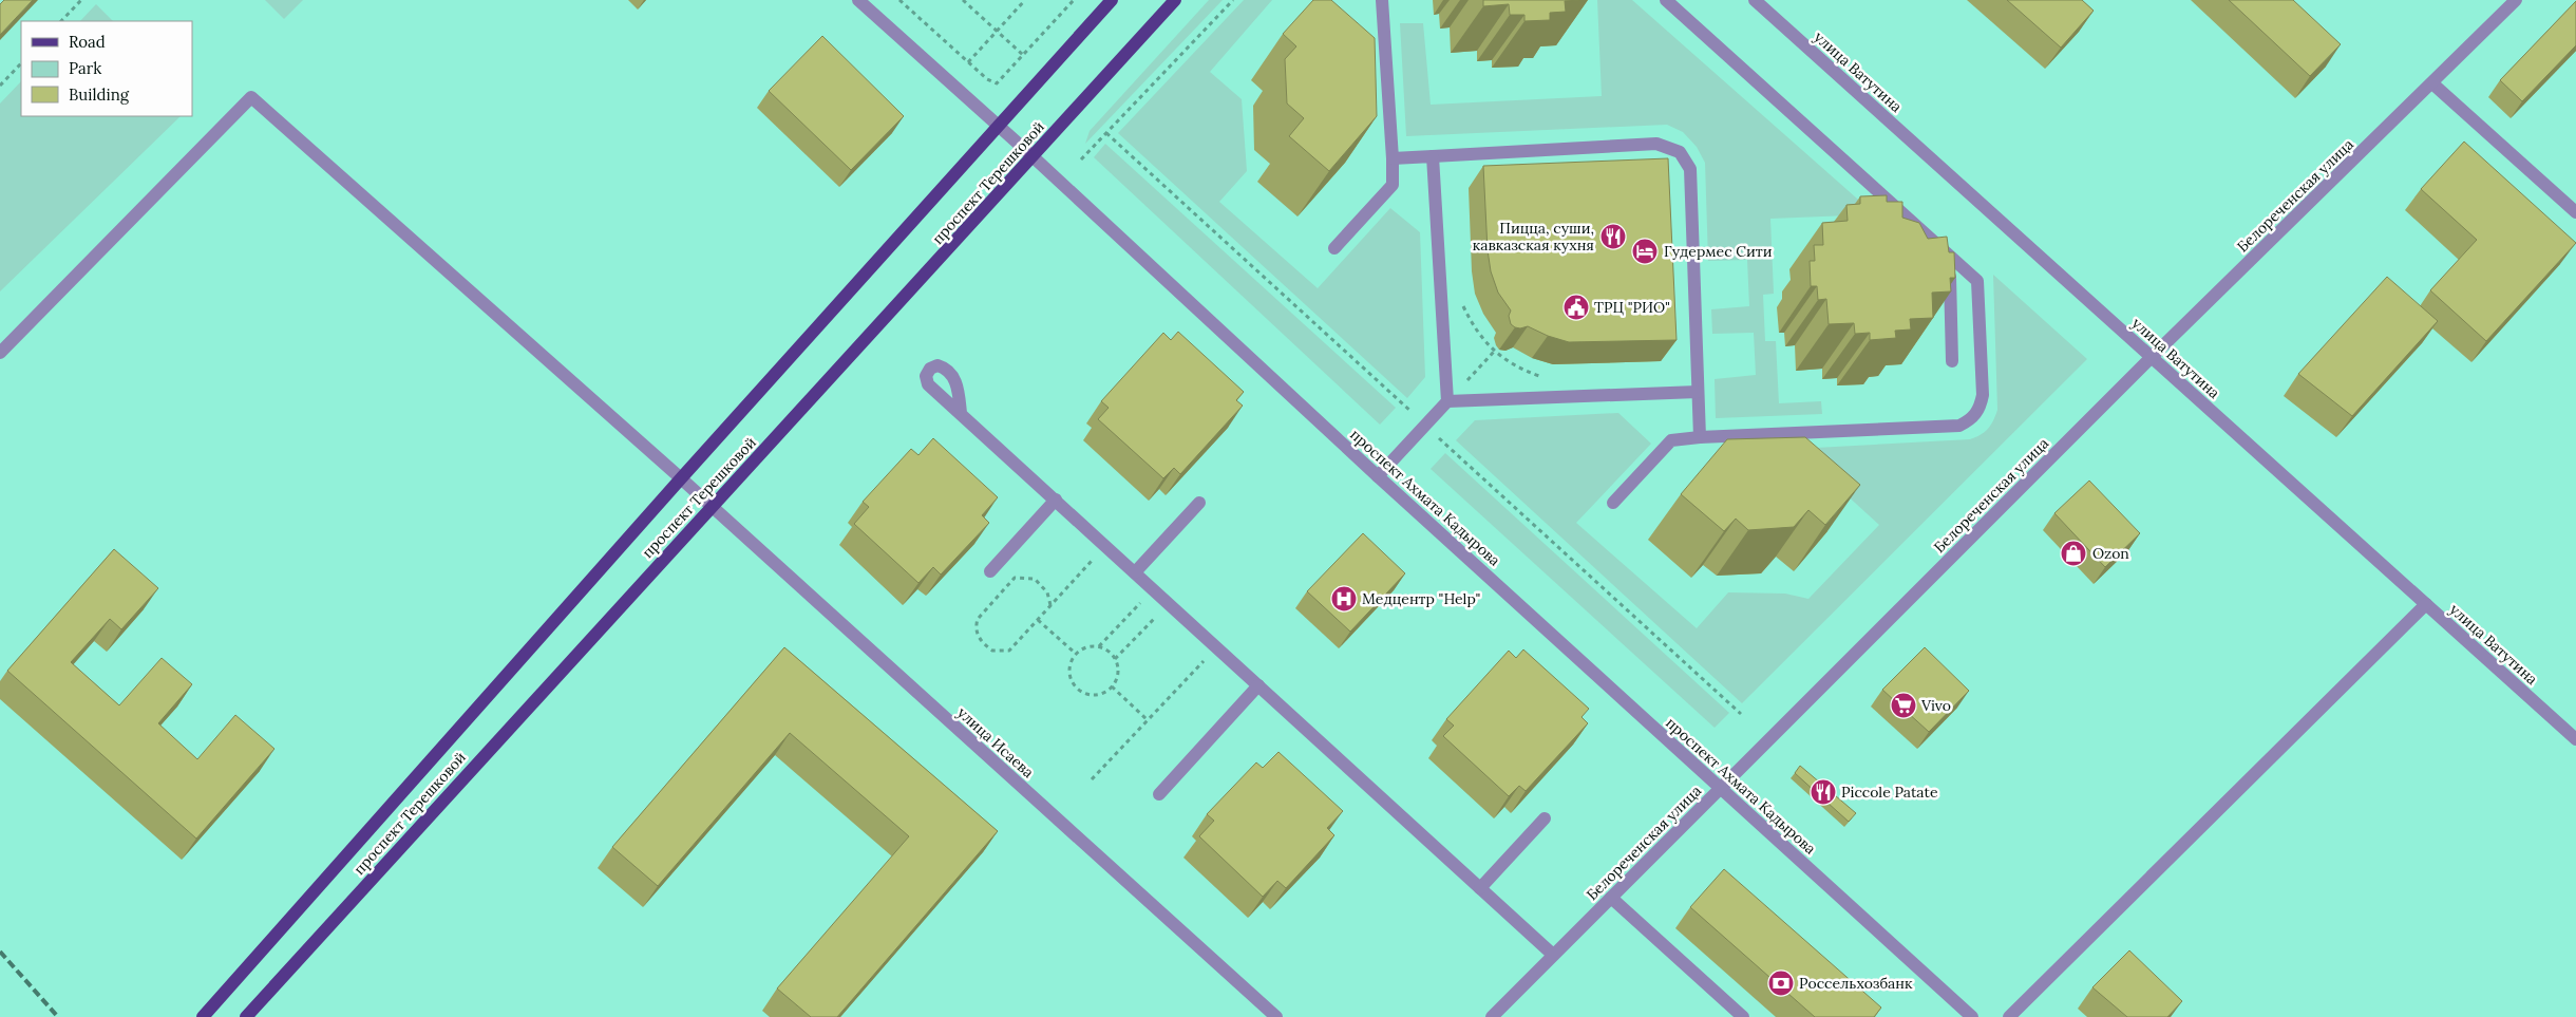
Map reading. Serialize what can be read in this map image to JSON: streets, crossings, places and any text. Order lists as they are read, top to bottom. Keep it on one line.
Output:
{"streets":{"main road":["проспект Терешковой"],"street":["улица Ватутина","Белореченская улица","проспект Ахмата Кадырова","улица Исаева"]},"crossings":[["улица Ватутина","Белореченская улица"],["проспект Терешковой","проспект Ахмата Кадырова"],["проспект Терешковой","улица Исаева"],["Белореченская улица","проспект Ахмата Кадырова"]],"places":{"restaurant":["Пицца, суши, кавказская кухня","Piccole Patate"],"hotel":["Гудермес Сити"],"public building":["ТРЦ \"РИО\""],"shop":["Ozon"],"hospital":["Медцентр \"Help\""],"supermarket":["Vivo"],"bank":["Россельхозбанк"]},"legend":["Road","Park","Building"]}
